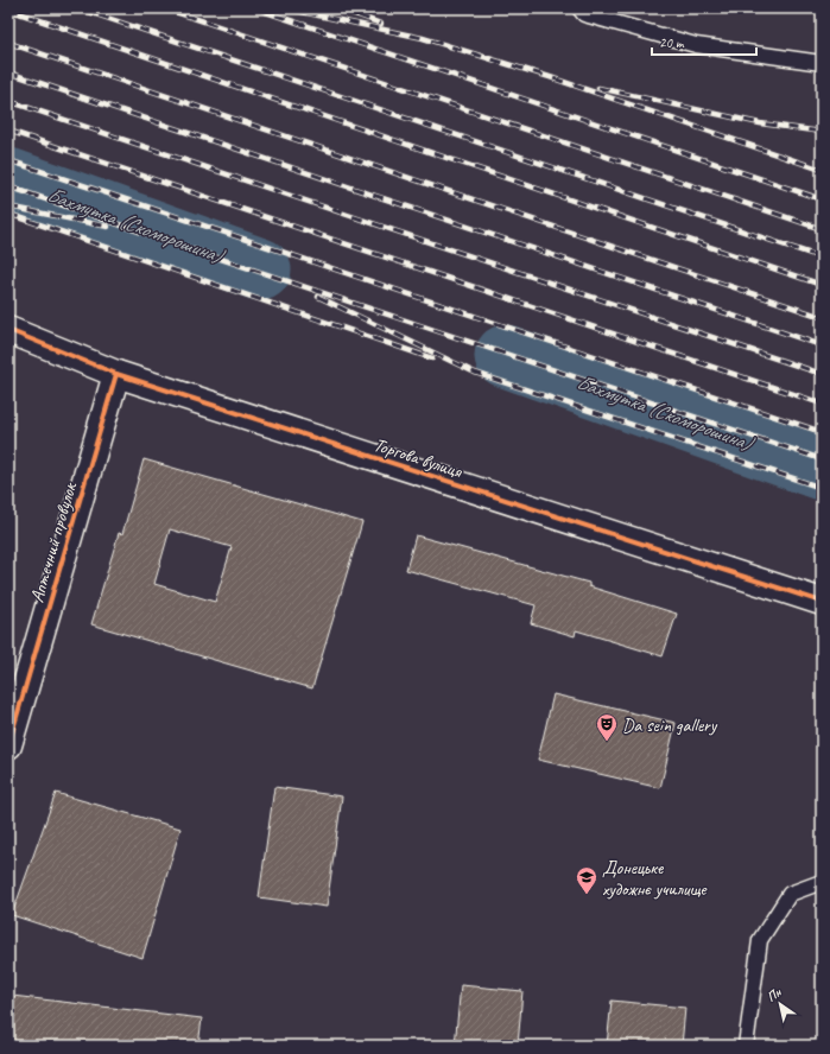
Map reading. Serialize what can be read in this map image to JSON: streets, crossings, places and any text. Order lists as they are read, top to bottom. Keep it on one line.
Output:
{"streets":{"street":["Торгова вулиця","Аптечний провулок"]},"crossings":[["Торгова вулиця","Аптечний провулок"]],"water":["Бахмутка (Скоморошина)"],"places":{"theatre":["Da sein gallery"],"school or university":["Донецьке художнє училище"]},"scale_bar":"20 m","north":"top left"}
